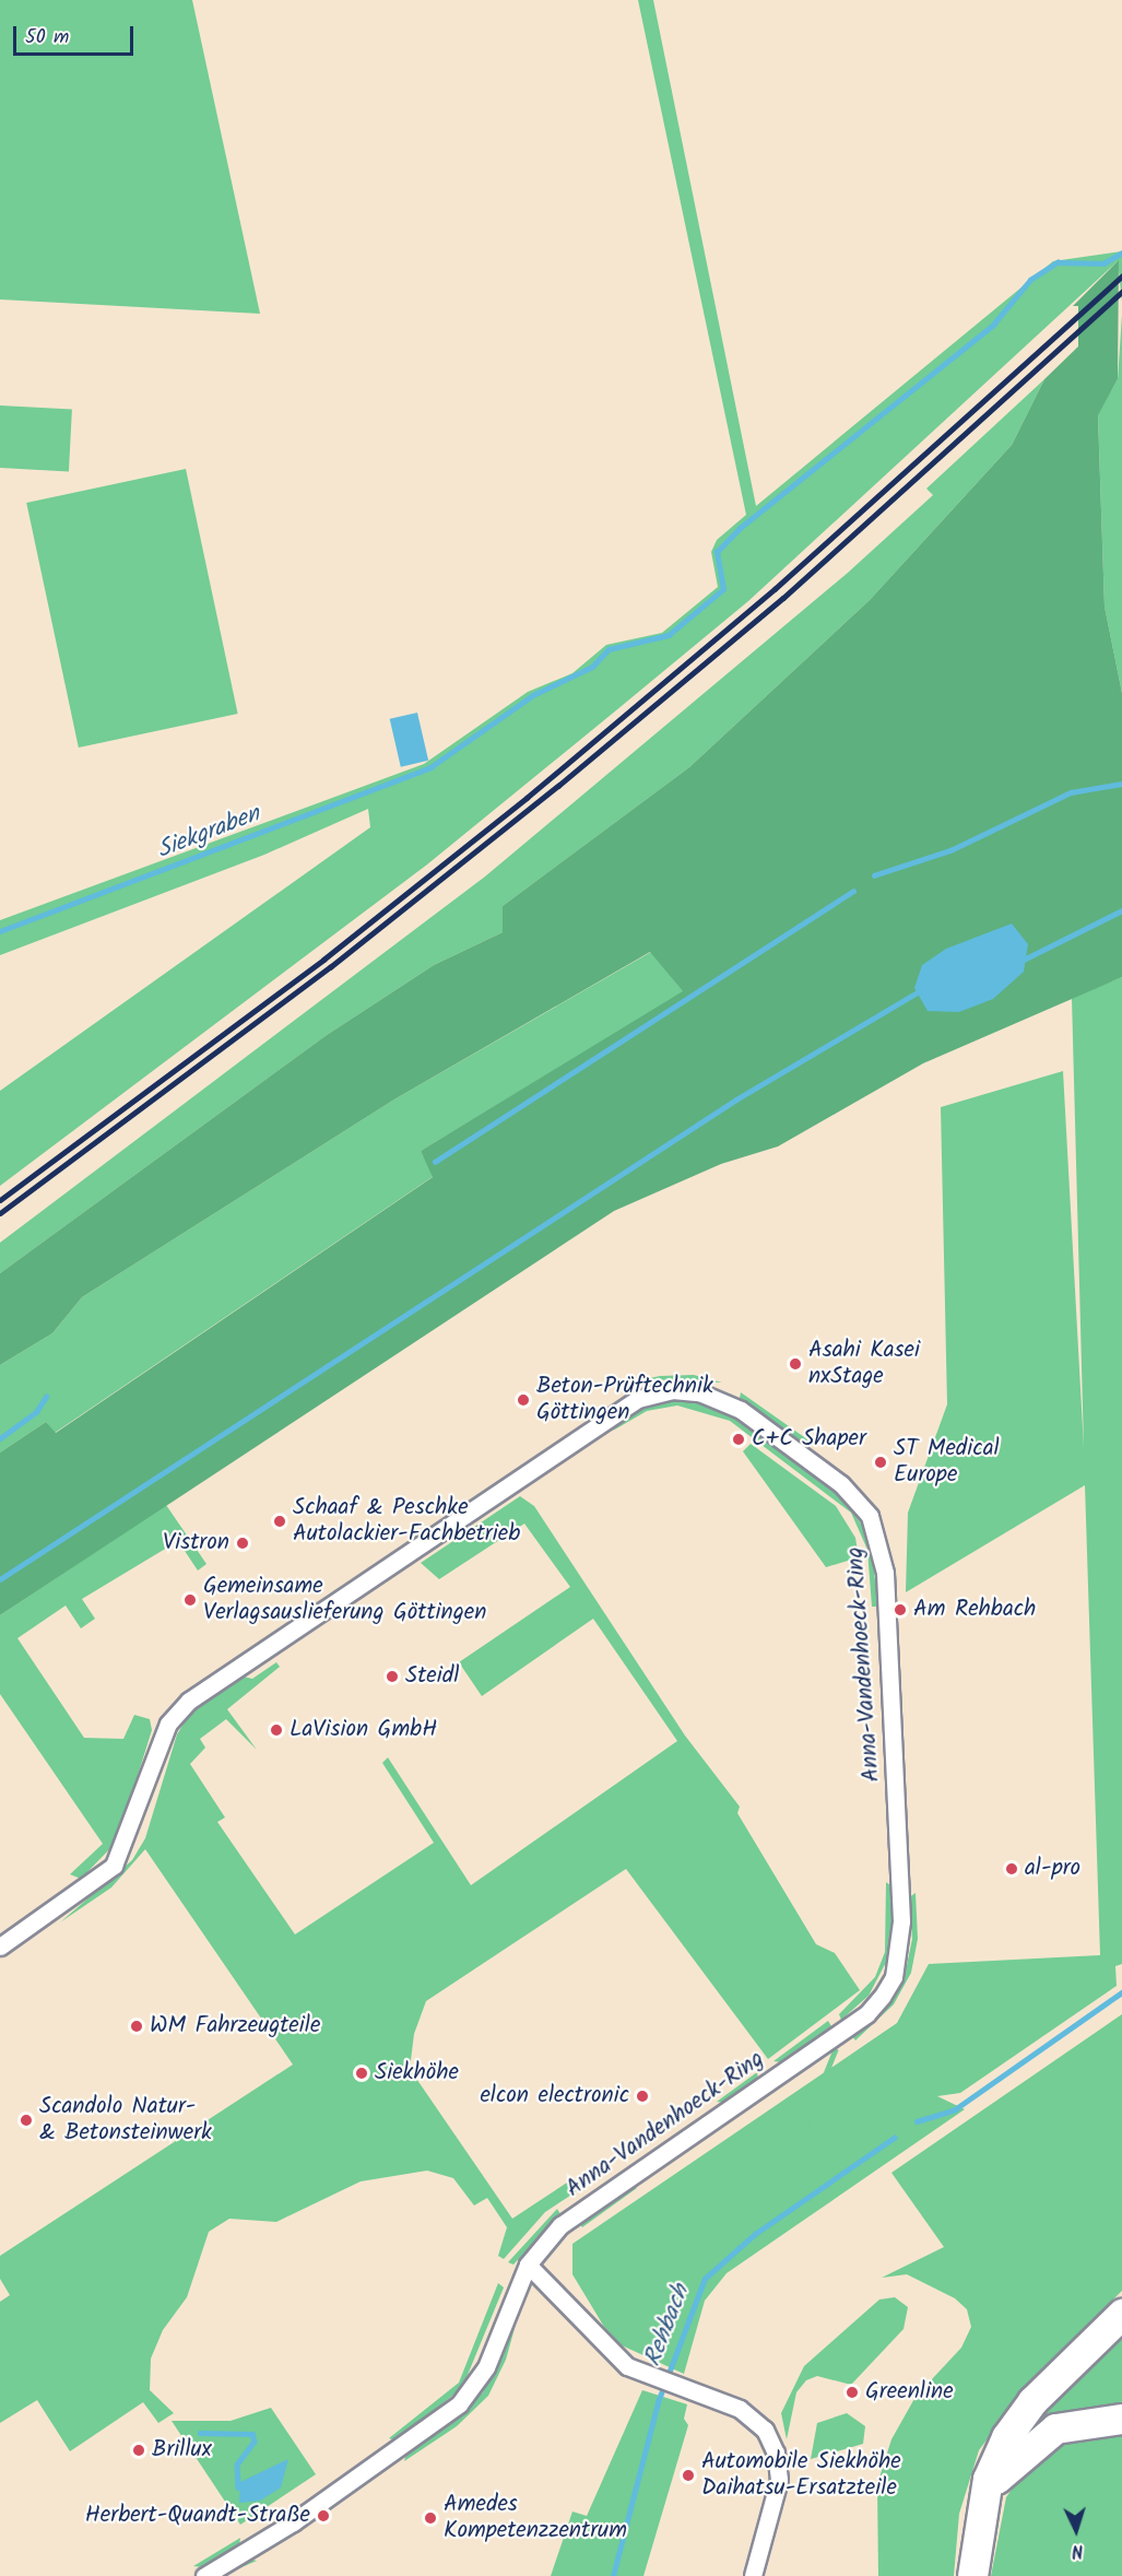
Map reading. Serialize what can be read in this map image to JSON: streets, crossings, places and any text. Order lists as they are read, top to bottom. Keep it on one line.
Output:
{"streets":{"street":["Anna-Vandenhoeck-Ring"]},"water":["Siekgraben","Rehbach"],"places":["Asahi Kasei nxStage","Beton-Prüftechnik Göttingen","C+C Shaper","ST Medical Europe","Schaaf & Peschke Autolackier-Fachbetrieb","Vistron","Gemeinsame Verlagsauslieferung Göttingen","Am Rehbach","Steidl","LaVision GmbH","al-pro","WM Fahrzeugteile","Siekhöhe","elcon electronic","Scandolo Natur- & Betonsteinwerk","Greenline","Brillux","Automobile Siekhöhe Daihatsu-Ersatzteile","Herbert-Quandt-Straße","Amedes Kompetenzzentrum"],"scale_bar":"50 m","north":"bottom"}
